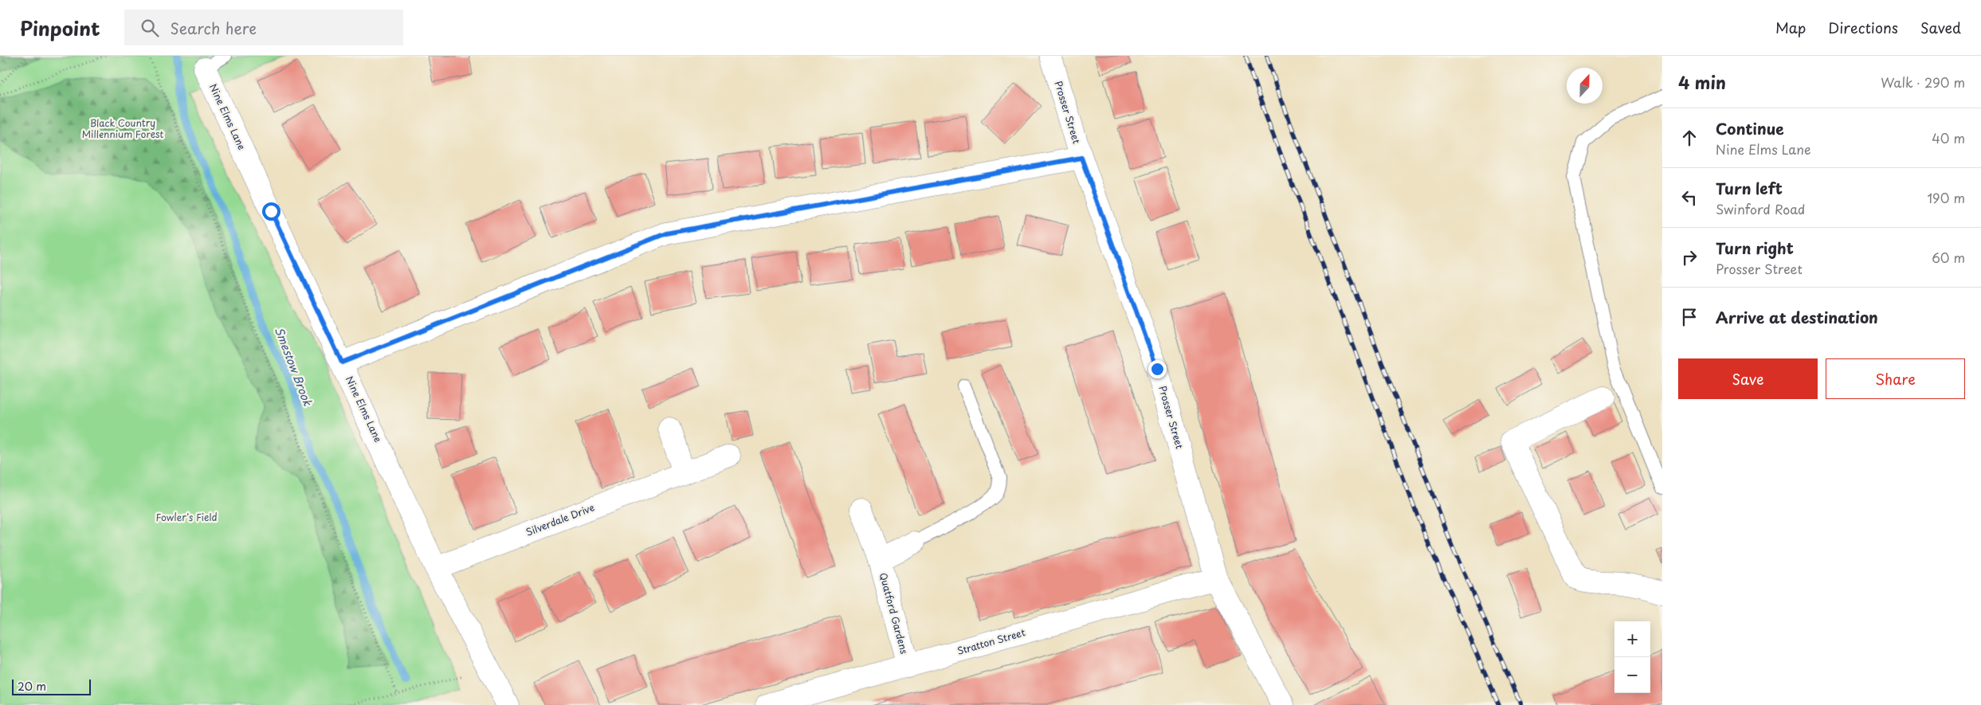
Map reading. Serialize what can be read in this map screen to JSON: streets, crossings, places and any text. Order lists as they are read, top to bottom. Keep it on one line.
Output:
{"streets":{"street":["Prosser Street","Nine Elms Lane","Silverdale Drive","Quatford Gardens","Stratton Street"]},"crossings":[["Prosser Street","Stratton Street"],["Nine Elms Lane","Silverdale Drive"],["Quatford Gardens","Stratton Street"]],"water":["Smestow Brook"],"parks":["Black Country Millennium Forest","Fowler's Field"],"scale_bar":"20 m","north":"top","page":{"header":"Pinpoint","search":"Search here","nav":["Map","Directions","Saved"],"heading":["4 min","Walk · 290 m"],"list":[["Continue","Nine Elms Lane","40 m"],["Turn left","Swinford Road","190 m"],["Turn right","Prosser Street","60 m"],"Arrive at destination"],"buttons":["Save","Share"],"map_buttons":["+","−"],"scale":"20 m"}}
